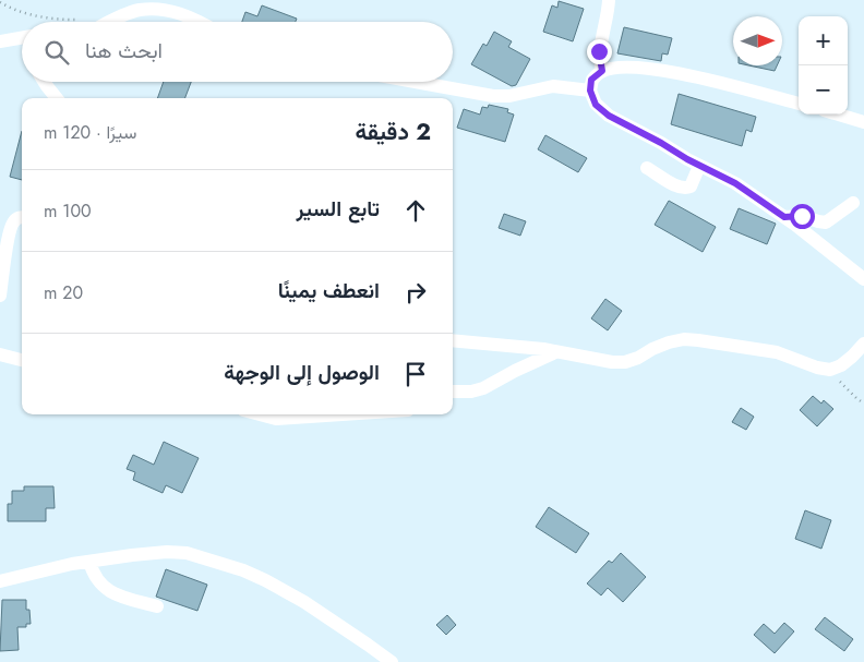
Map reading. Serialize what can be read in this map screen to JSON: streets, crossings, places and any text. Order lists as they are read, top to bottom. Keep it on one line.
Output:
{"north":"right","page":{"map_buttons":["+","−"],"search":"ابحث هنا","heading":["2 دقيقة","سيرًا · 120 m"],"list":[["تابع السير","100 m"],["انعطف يمينًا","20 m"],"الوصول إلى الوجهة"]}}
